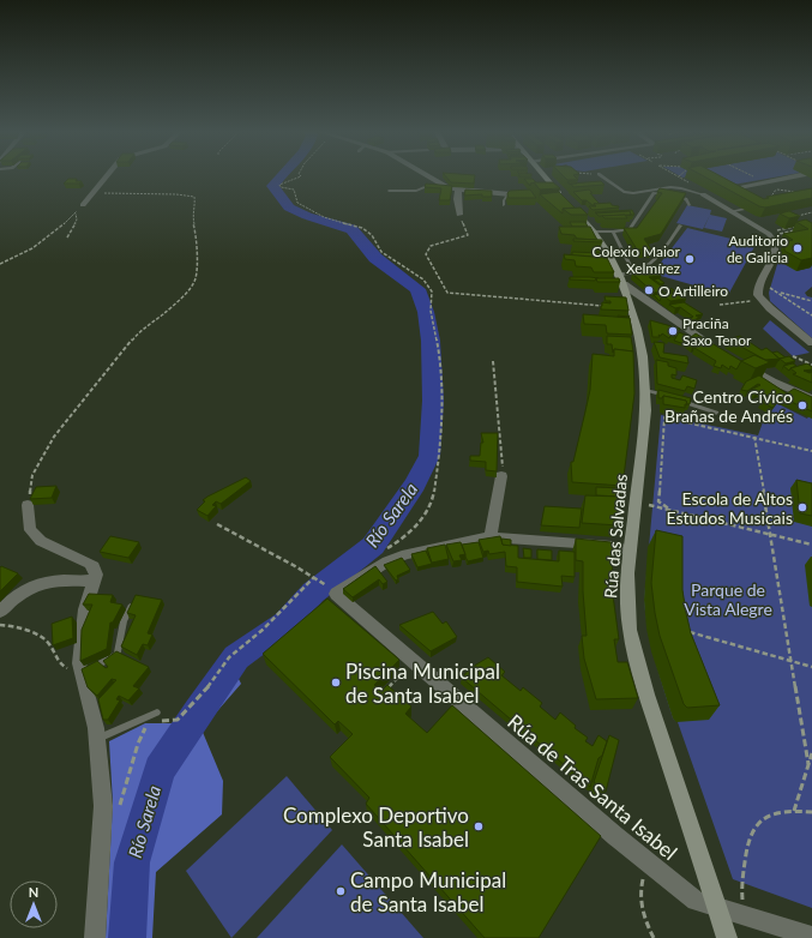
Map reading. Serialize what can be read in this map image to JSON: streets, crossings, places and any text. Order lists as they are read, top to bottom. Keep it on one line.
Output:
{"streets":{"main road":["Rúa das Salvadas"],"street":["Rúa de Tras Santa Isabel"]},"crossings":[["Rúa das Salvadas","Rúa de Tras Santa Isabel"]],"water":["Río Sarela"],"parks":["Parque de Vista Alegre"],"places":["Auditorio de Galicia","Colexio Maior Xelmírez","O Artilleiro","Praciña Saxo Tenor","Centro Cívico Brañas de Andrés","Escola de Altos Estudos Musicais","Piscina Municipal de Santa Isabel","Complexo Deportivo Santa Isabel","Campo Municipal de Santa Isabel"],"north":"top"}
